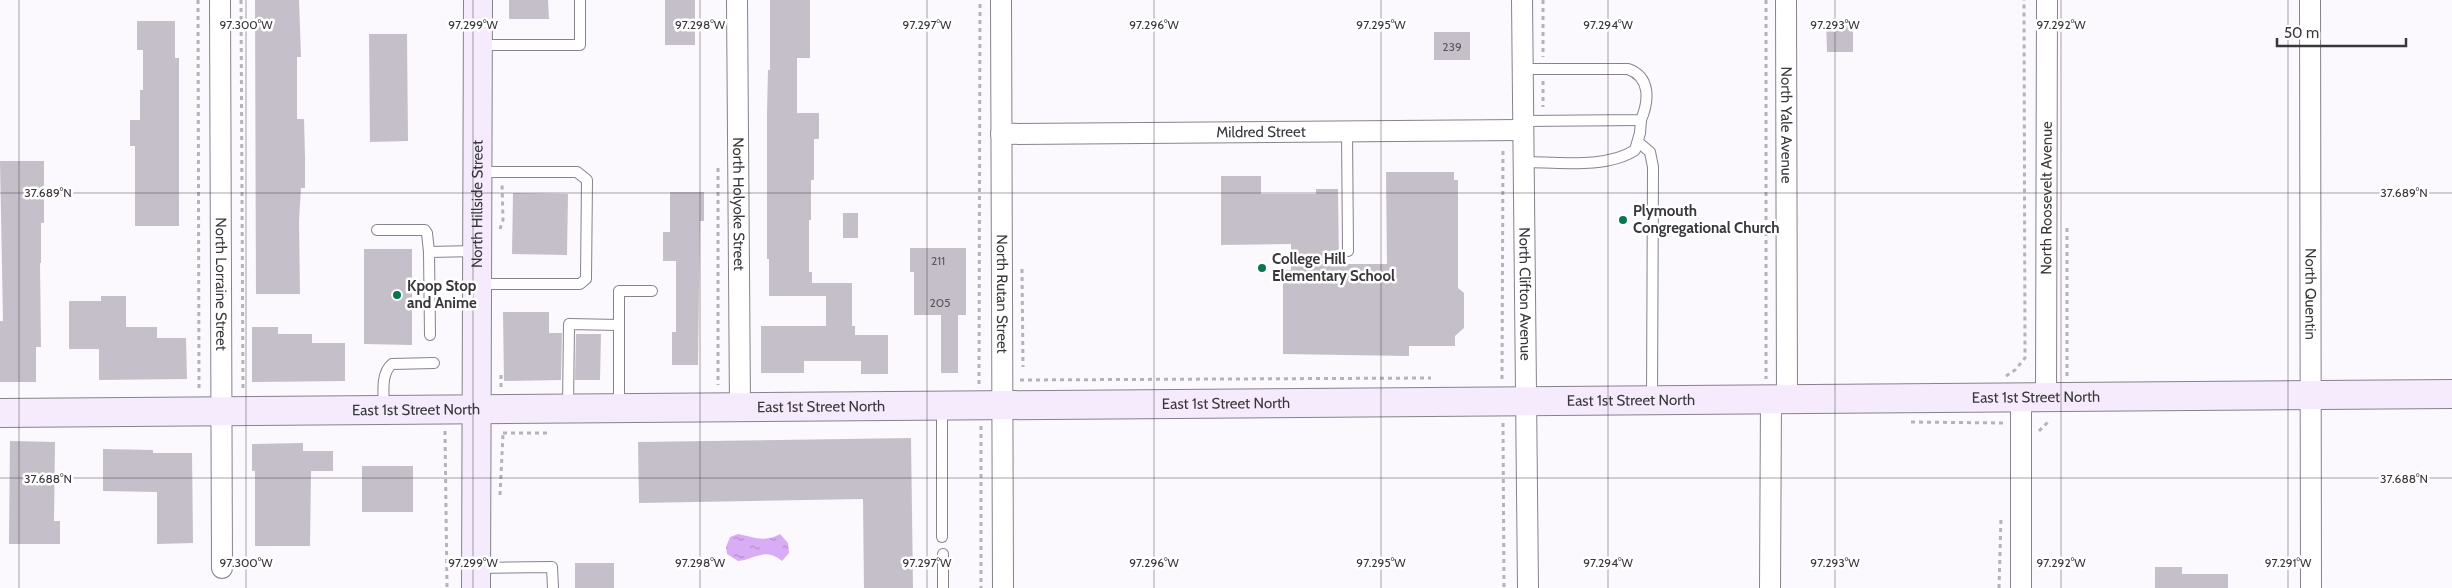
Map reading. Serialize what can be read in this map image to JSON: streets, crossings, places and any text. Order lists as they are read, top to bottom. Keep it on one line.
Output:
{"streets":{"street":["North Yale Avenue","Mildred Street","North Roosevelt Avenue","North Hillside Street","North Holyoke Street","North Lorraine Street","North Rutan Street","North Clifton Avenue","North Quentin","East 1st Street North"]},"crossings":[["North Yale Avenue","East 1st Street North"],["Mildred Street","North Rutan Street"],["Mildred Street","North Clifton Avenue"],["North Roosevelt Avenue","East 1st Street North"],["North Hillside Street","East 1st Street North"],["North Holyoke Street","East 1st Street North"],["North Lorraine Street","East 1st Street North"],["North Rutan Street","East 1st Street North"],["North Clifton Avenue","East 1st Street North"],["North Quentin","East 1st Street North"]],"places":["Plymouth Congregational Church","College Hill Elementary School","Kpop Stop and Anime"],"house_numbers":["239","211","205"],"scale_bar":"50 m","coordinates":["97.300°W","97.299°W","97.298°W","97.297°W","97.296°W","97.295°W","97.294°W","97.293°W","97.292°W","37.689°N","37.688°N","97.291°W"]}
